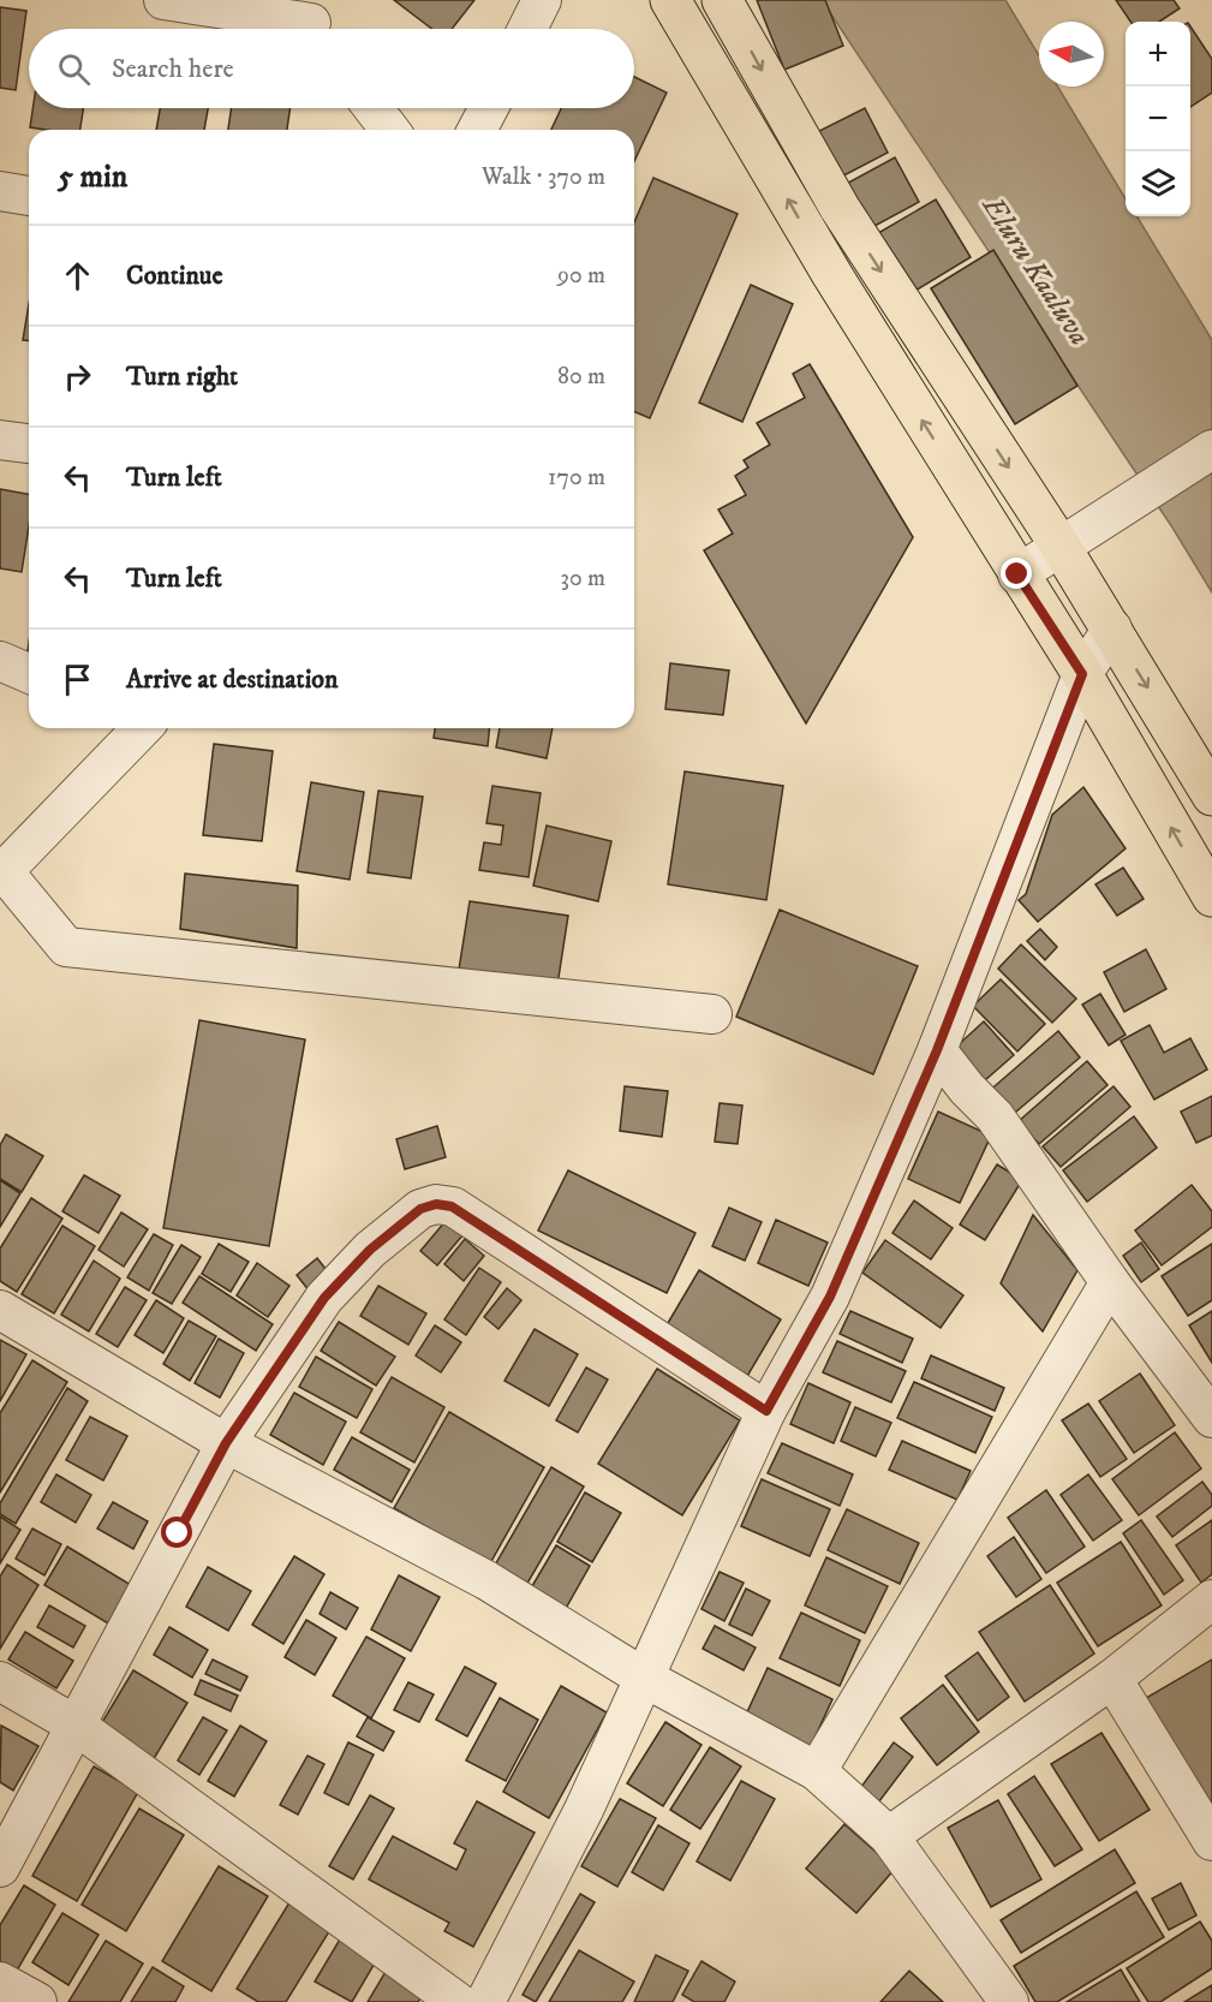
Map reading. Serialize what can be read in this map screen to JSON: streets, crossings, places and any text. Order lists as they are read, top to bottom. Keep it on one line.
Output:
{"water":["Eluru Kaaluva"],"north":"left","page":{"map_buttons":["+","−"],"search":"Search here","heading":["5 min","Walk · 370 m"],"list":[["Continue","90 m"],["Turn right","80 m"],["Turn left","170 m"],["Turn left","30 m"],"Arrive at destination"]}}
